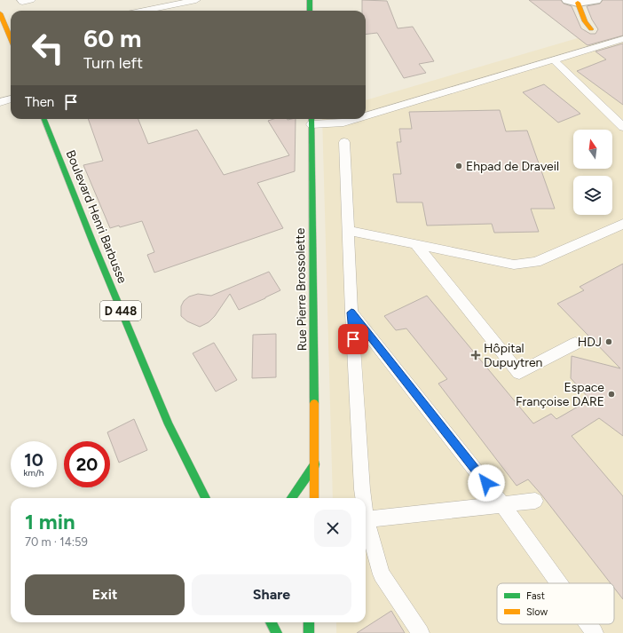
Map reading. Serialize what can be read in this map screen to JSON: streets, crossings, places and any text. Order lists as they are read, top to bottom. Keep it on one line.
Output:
{"streets":{"main road":["Boulevard Henri Barbusse","Rue Pierre Brossolette","D 448"]},"places":{"other":["Ehpad de Draveil","HDJ","Espace Françoise DARE"],"health":["Hôpital Dupuytren"]},"legend":["Fast","Slow"],"north":"top","page":{"turn":["60 m","Turn left"],"then":"Then","speed":"10 km/h","limit":"20","heading":["1 min","70 m · 14:59"],"buttons":["Exit","Share"]}}
